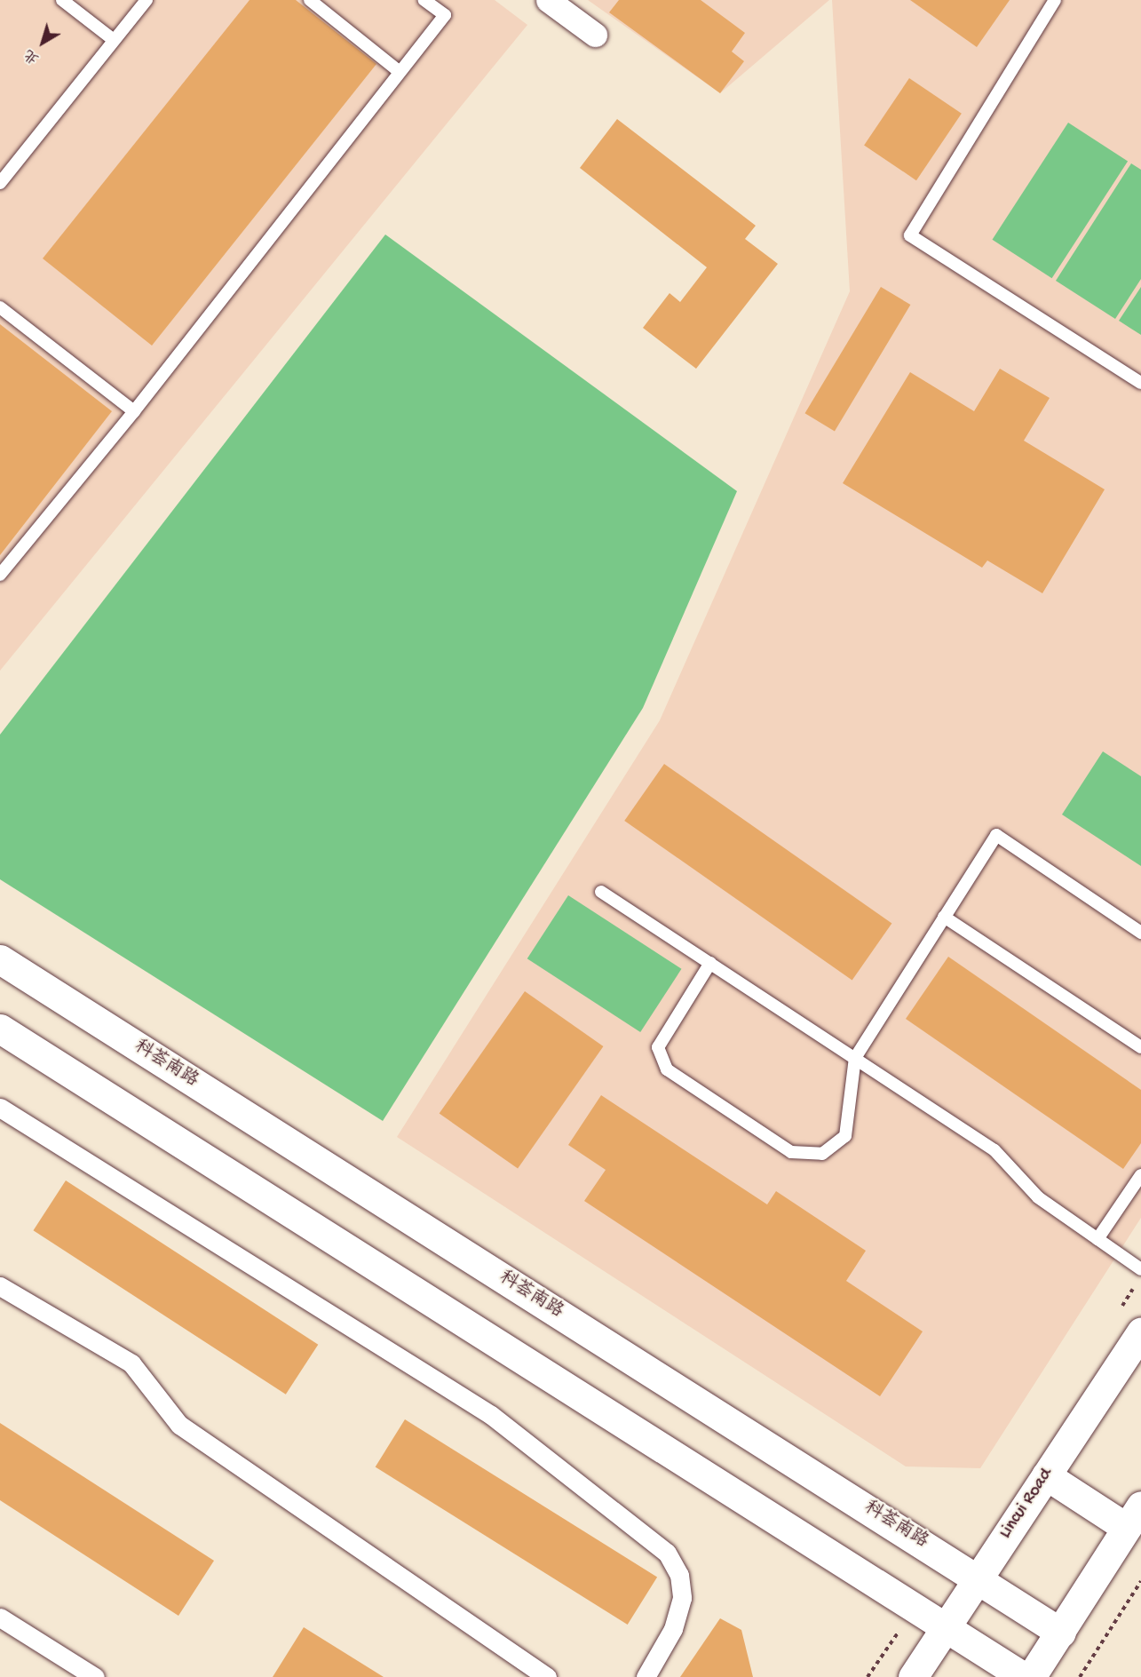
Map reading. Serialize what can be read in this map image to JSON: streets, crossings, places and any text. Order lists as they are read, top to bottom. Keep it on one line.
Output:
{"streets":{"street":["科荟南路","Lincui Road"]},"crossings":[["科荟南路","Lincui Road"]],"north":"bottom left"}
